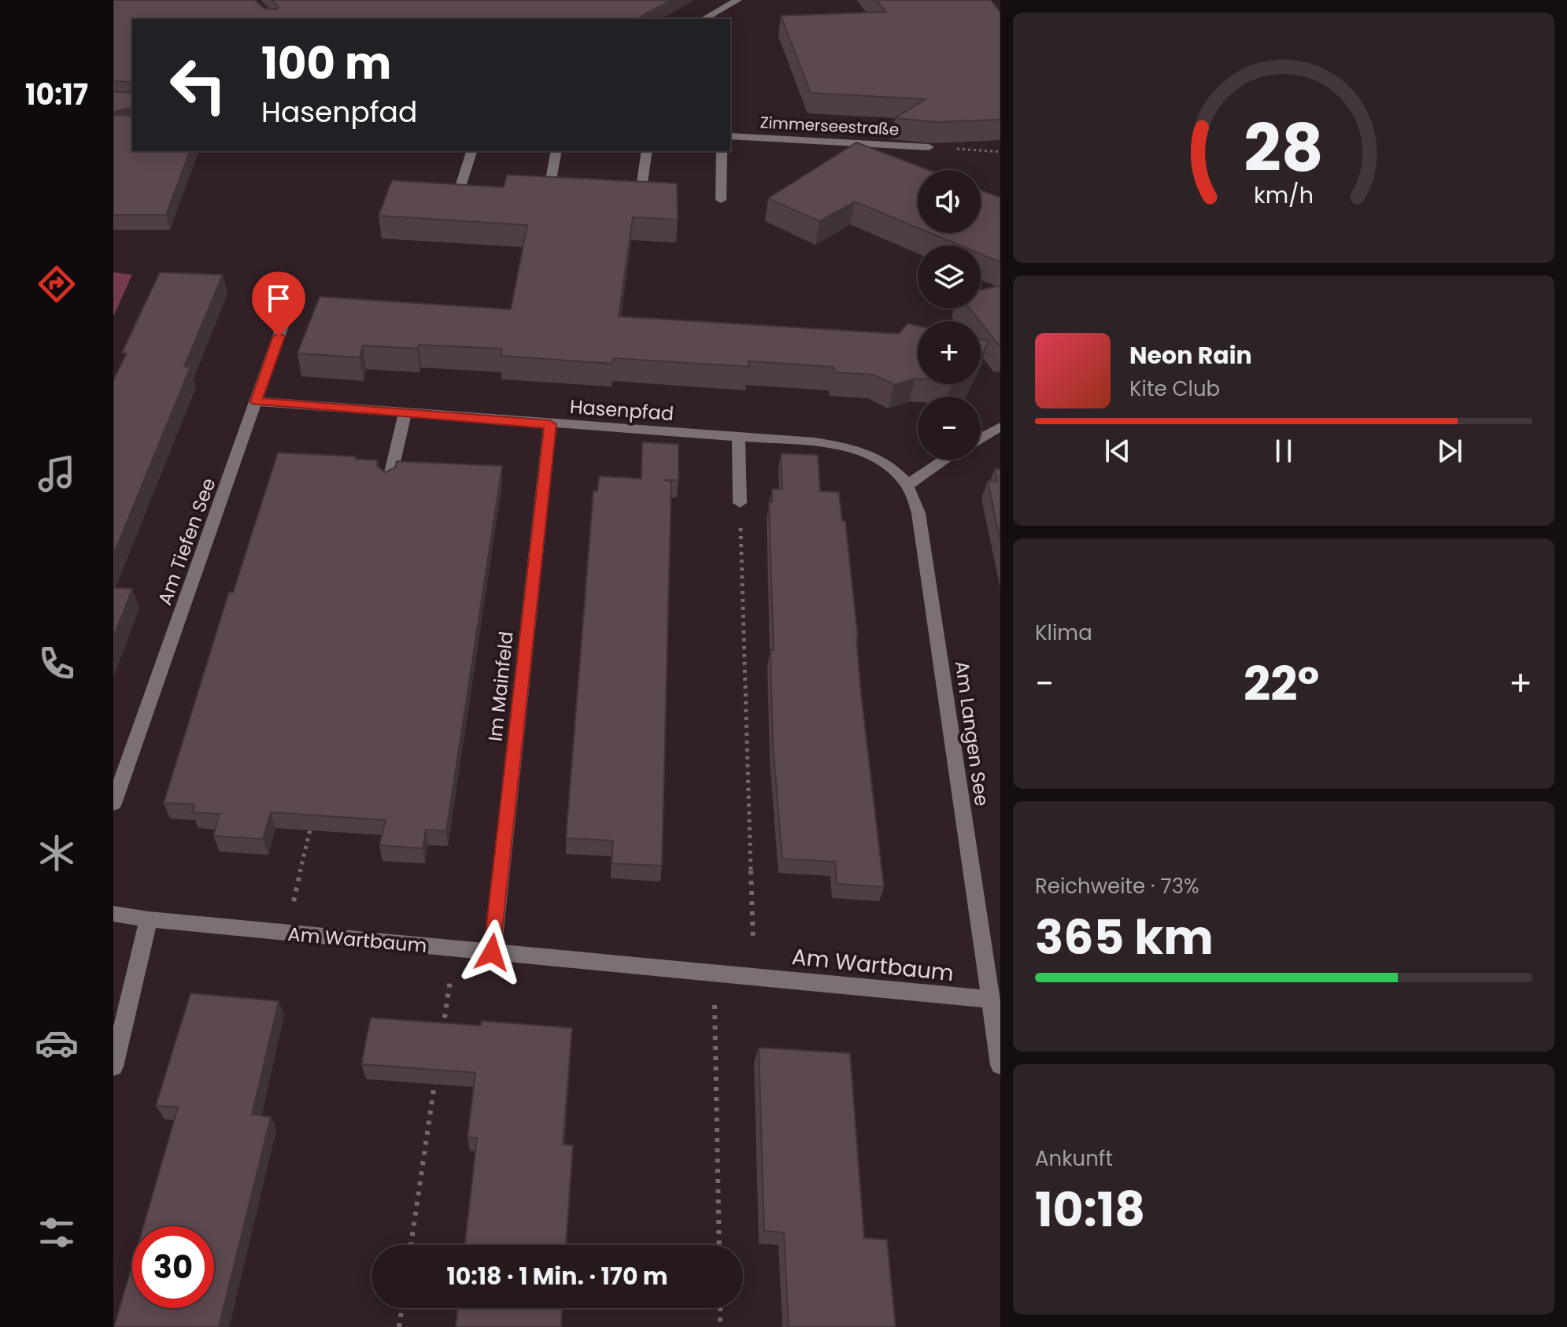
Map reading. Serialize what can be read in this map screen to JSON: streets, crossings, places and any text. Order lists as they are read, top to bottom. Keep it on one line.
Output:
{"streets":{"street":["Zimmerseestraße","Hasenpfad","Am Tiefen See","Im Mainfeld","Am Langen See","Am Wartbaum"]},"crossings":[["Hasenpfad","Am Tiefen See"],["Hasenpfad","Im Mainfeld"],["Hasenpfad","Am Langen See"],["Im Mainfeld","Am Wartbaum"],["Am Langen See","Am Wartbaum"]],"page":{"tabs":"10:17","turn":["100 m","Hasenpfad"],"map_buttons":["+","−"],"song":["Neon Rain","Kite Club"],"tile":["Klima",["Reichweite · 73%","365 km"],["Ankunft","10:18"]],"heat":["−","22°","+"],"limit":"30","trip":"10:18 · 1 Min. · 170 m","gauge":["28","km/h"]}}
